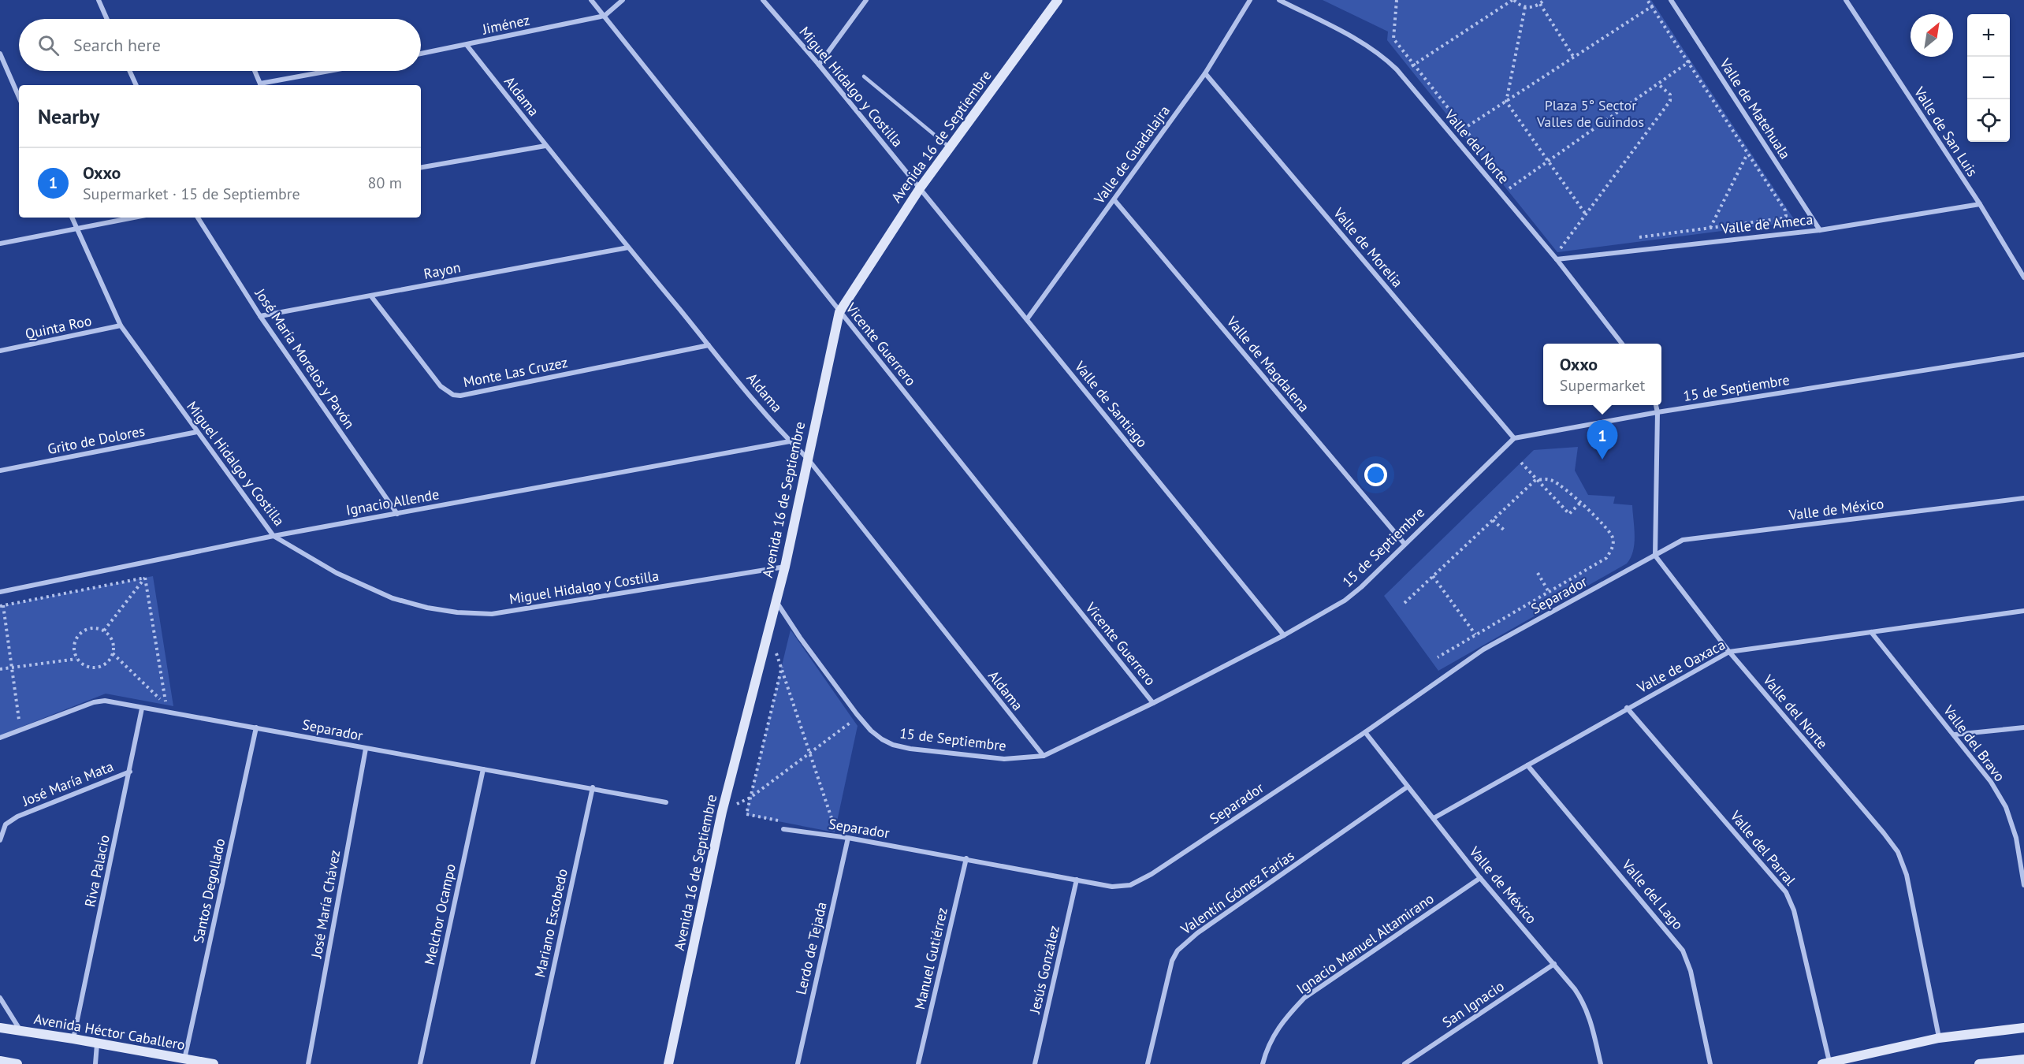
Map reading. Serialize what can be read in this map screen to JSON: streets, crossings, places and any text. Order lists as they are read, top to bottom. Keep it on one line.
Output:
{"streets":{"street":["Jiménez","Miguel Hidalgo y Costilla","Aldama","Valle de Matehuala","Valle de San Luis","Avenida 16 de Septiembre","Valle del Norte","Valle de Guadalajra","Valle de Ameca","Valle de Morelia","Rayon","Quinta Roo","Vicente Guerrero","José María Morelos y Pavón","Valle de Magdalena","Monte Las Cruzez","15 de Septiembre","Valle de Santiago","Grito de Dolores","Ignacio Allende","Valle de México","Separador","Valle de Oaxaca","Valle del Bravo","José María Mata","Valle del Parral","Riva Palacio","Santos Degollado","Valentín Gómez Farías","Valle del Lago","José María Chávez","Melchor Ocampo","Mariano Escobedo","Ignacio Manuel Altamirano","Lerdo de Tejada","Manuel Gutiérrez","Jesús González","San Ignacio","Avenida Héctor Caballero"]},"crossings":[["Jiménez","Aldama"],["Jiménez","Vicente Guerrero"],["Miguel Hidalgo y Costilla","Avenida 16 de Septiembre"],["Miguel Hidalgo y Costilla","Quinta Roo"],["Miguel Hidalgo y Costilla","Valle de Santiago"],["Miguel Hidalgo y Costilla","Grito de Dolores"],["Miguel Hidalgo y Costilla","Ignacio Allende"],["Aldama","Avenida 16 de Septiembre"],["Aldama","Rayon"],["Aldama","Monte Las Cruzez"],["Aldama","15 de Septiembre"],["Aldama","Ignacio Allende"],["Valle de Matehuala","Valle de Ameca"],["Valle de San Luis","Valle de Ameca"],["Avenida 16 de Septiembre","Vicente Guerrero"],["Avenida 16 de Septiembre","15 de Septiembre"],["Avenida 16 de Septiembre","Valle de Santiago"],["Valle del Norte","Valle de Ameca"],["Valle del Norte","Valle de México"],["Valle del Norte","Separador"],["Valle del Norte","Valle de Oaxaca"],["Valle de Guadalajra","Valle de Morelia"],["Valle de Guadalajra","Valle de Magdalena"],["Valle de Guadalajra","Valle de Santiago"],["Valle de Morelia","15 de Septiembre"],["Rayon","José María Morelos y Pavón"],["Rayon","Monte Las Cruzez"],["Vicente Guerrero","15 de Septiembre"],["José María Morelos y Pavón","Ignacio Allende"],["Valle de Magdalena","15 de Septiembre"],["15 de Septiembre","Valle de Santiago"],["Valle de México","Separador"],["Valle de México","Valle de Oaxaca"],["Valle de México","Valentín Gómez Farías"],["Valle de México","Ignacio Manuel Altamirano"],["Valle de México","San Ignacio"],["Separador","Riva Palacio"],["Separador","Santos Degollado"],["Separador","José María Chávez"],["Separador","Melchor Ocampo"],["Separador","Mariano Escobedo"],["Separador","Lerdo de Tejada"],["Separador","Manuel Gutiérrez"],["Separador","Jesús González"],["Valle de Oaxaca","Valle del Bravo"],["Valle de Oaxaca","Valle del Parral"],["Valle de Oaxaca","Valle del Lago"],["José María Mata","Riva Palacio"],["Riva Palacio","Avenida Héctor Caballero"],["Santos Degollado","Avenida Héctor Caballero"]],"parks":["Plaza 5° Sector Valles de Guindos"],"north":"top right","page":{"map_buttons":["+","−"],"search":"Search here","heading":"Nearby","list":[{"mark":"1","name":"Oxxo","note":"Supermarket · 15 de Septiembre","value":"80 m"}],"popup":["Oxxo","Supermarket"],"pins":"1"}}
